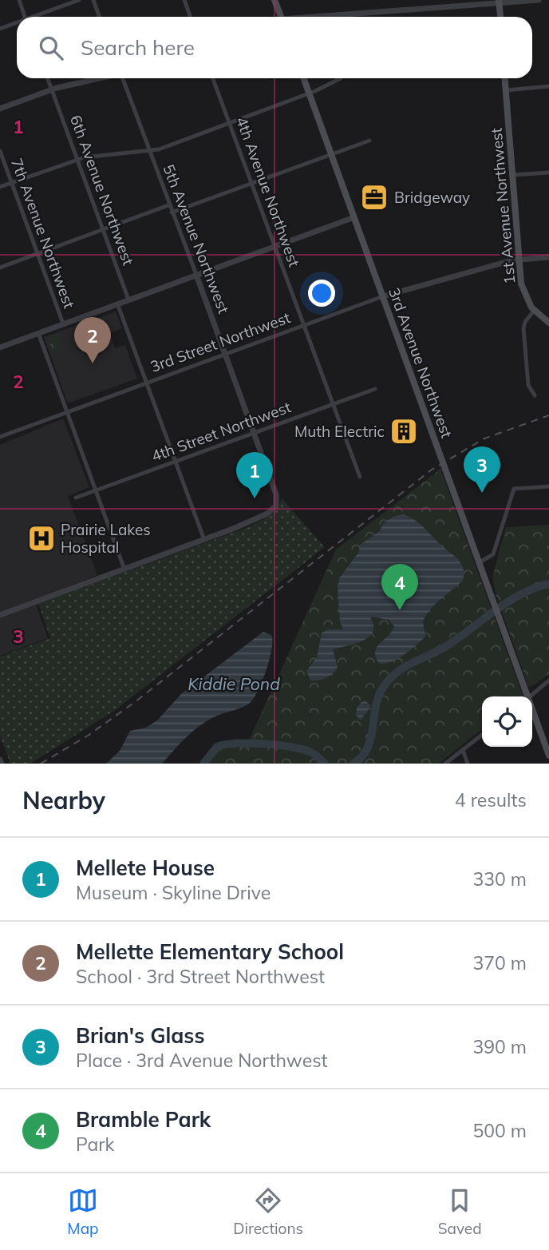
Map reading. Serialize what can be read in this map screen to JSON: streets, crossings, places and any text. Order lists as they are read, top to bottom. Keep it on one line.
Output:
{"streets":{"main road":["1st Avenue Northwest","3rd Avenue Northwest"],"street":["6th Avenue Northwest","4th Avenue Northwest","7th Avenue Northwest","5th Avenue Northwest","3rd Street Northwest","4th Street Northwest"]},"crossings":[["4th Avenue Northwest","3rd Street Northwest"],["4th Avenue Northwest","4th Street Northwest"],["1st Avenue Northwest","3rd Street Northwest"],["5th Avenue Northwest","3rd Street Northwest"],["5th Avenue Northwest","4th Street Northwest"],["3rd Street Northwest","3rd Avenue Northwest"]],"water":["Kiddie Pond"],"places":{"office":["Bridgeway"],"building":["Muth Electric"],"hospital":["Prairie Lakes Hospital"]},"page":{"search":"Search here","pins":["2","3","1","4"],"heading":["Nearby","4 results"],"list":[{"mark":"1","name":"Mellete House","note":"Museum · Skyline Drive","value":"330 m"},{"mark":"2","name":"Mellette Elementary School","note":"School · 3rd Street Northwest","value":"370 m"},{"mark":"3","name":"Brian's Glass","note":"Place · 3rd Avenue Northwest","value":"390 m"},{"mark":"4","name":"Bramble Park","note":"Park","value":"500 m"}],"nav":["Map","Directions","Saved"]},"grid":{"rows":["1","2","3"]}}
